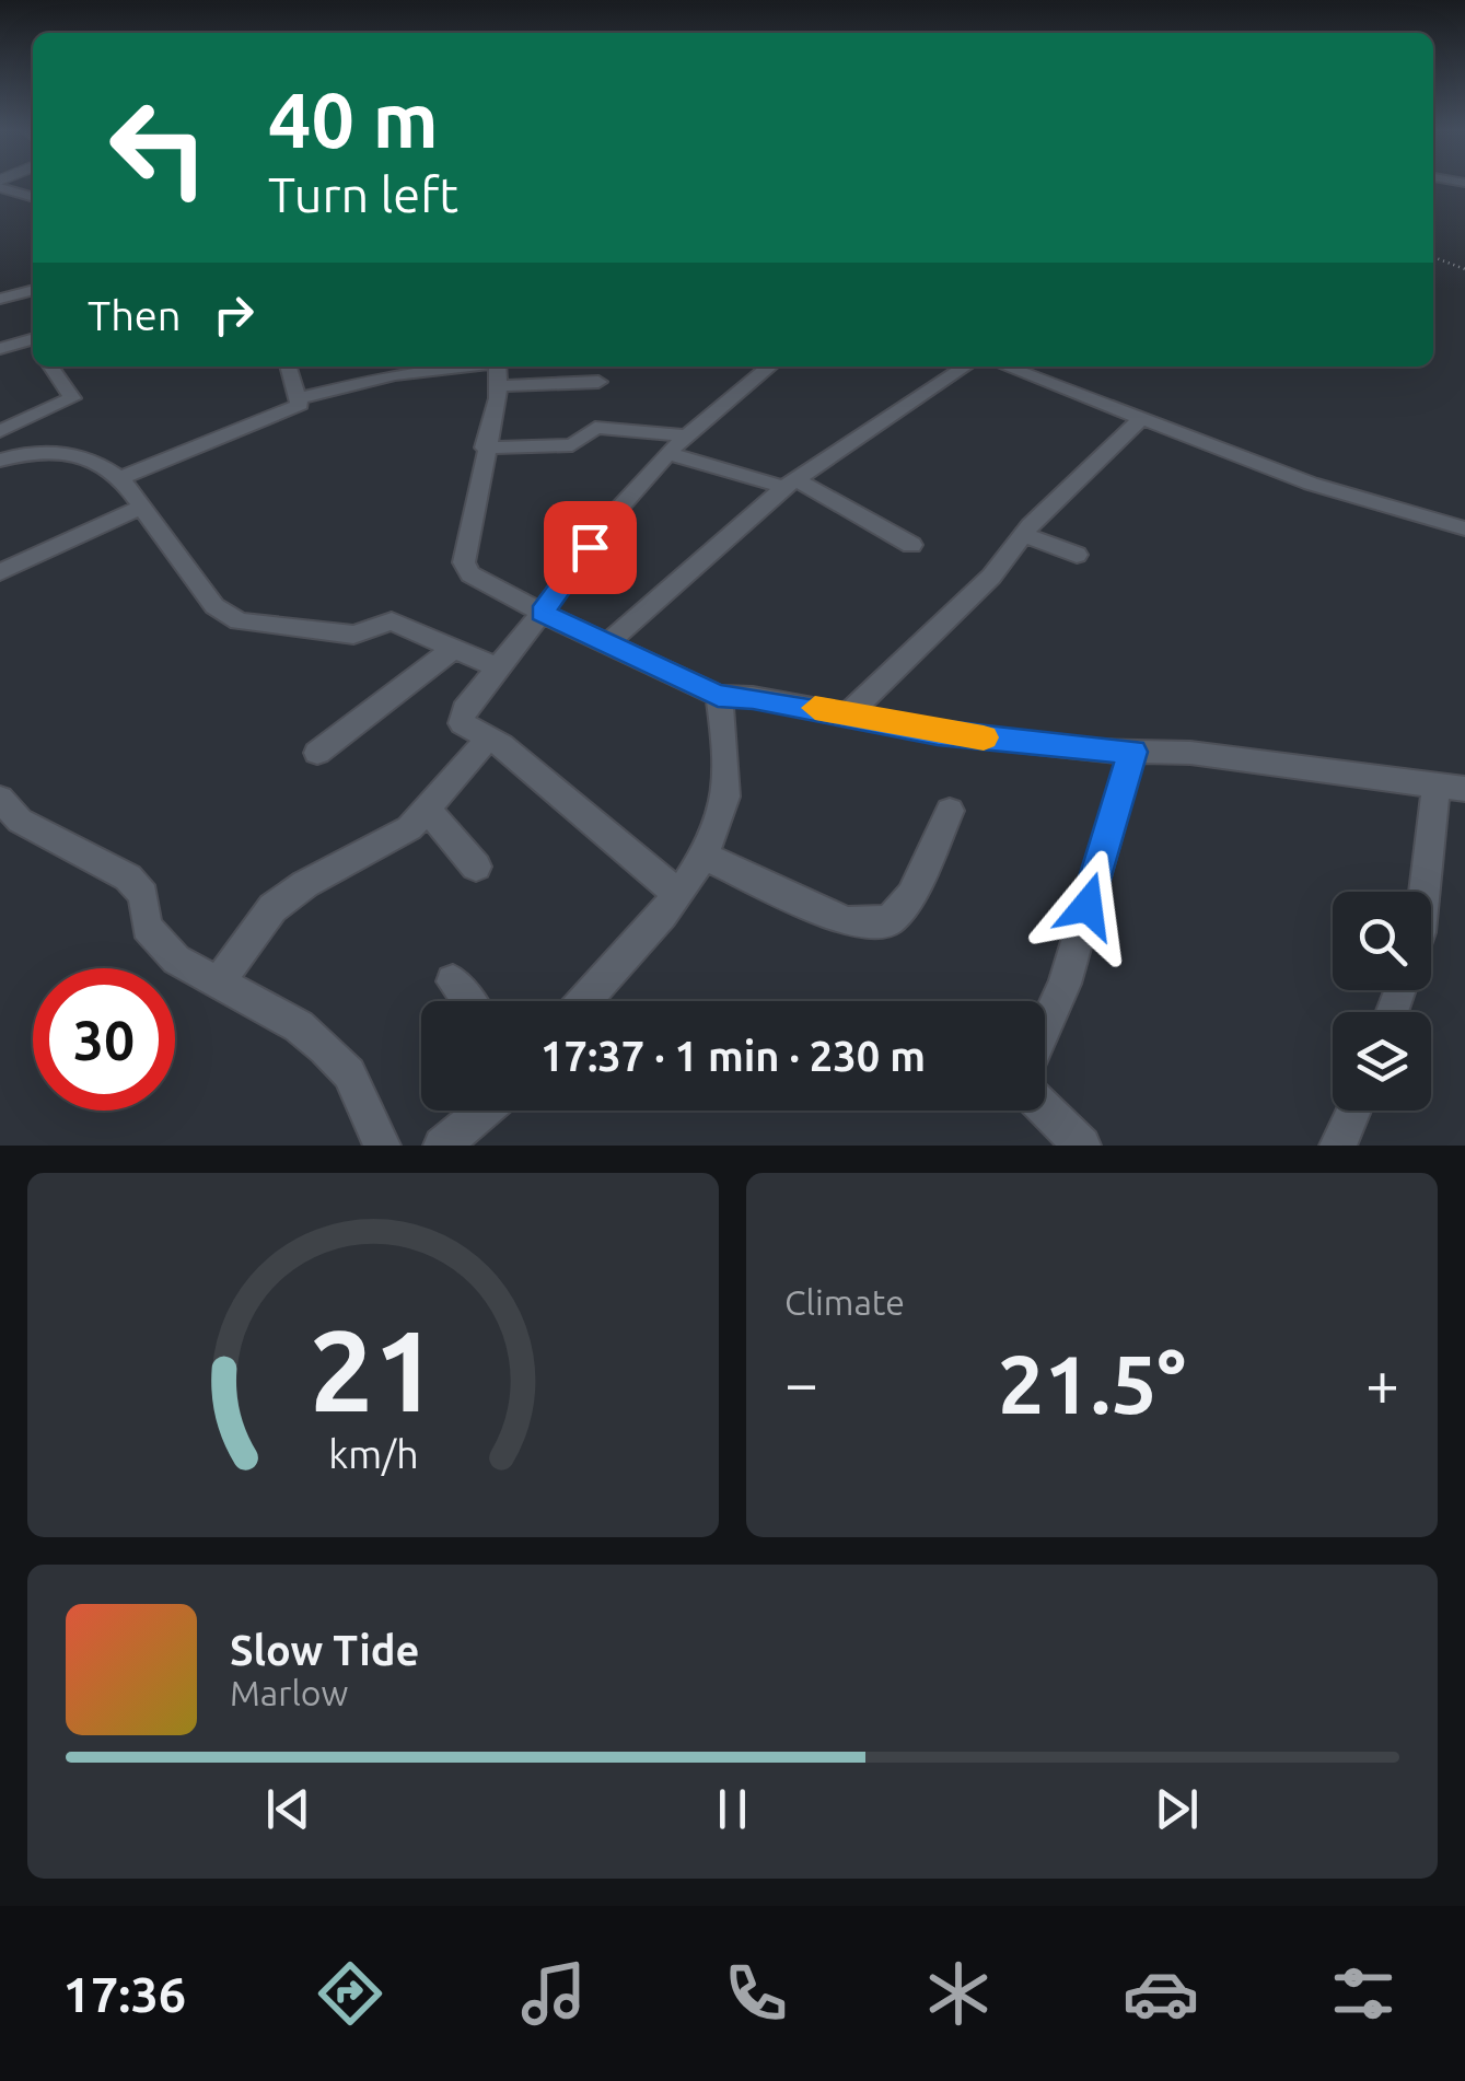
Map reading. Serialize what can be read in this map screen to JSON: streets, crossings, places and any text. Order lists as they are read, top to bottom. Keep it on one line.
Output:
{"page":{"turn":["40 m","Turn left"],"then":"Then","limit":"30","trip":"17:37 · 1 min · 230 m","tile":"Climate","heat":["−","21.5°","+"],"song":["Slow Tide","Marlow"],"tabs":"17:36","gauge":["21","km/h"]}}
